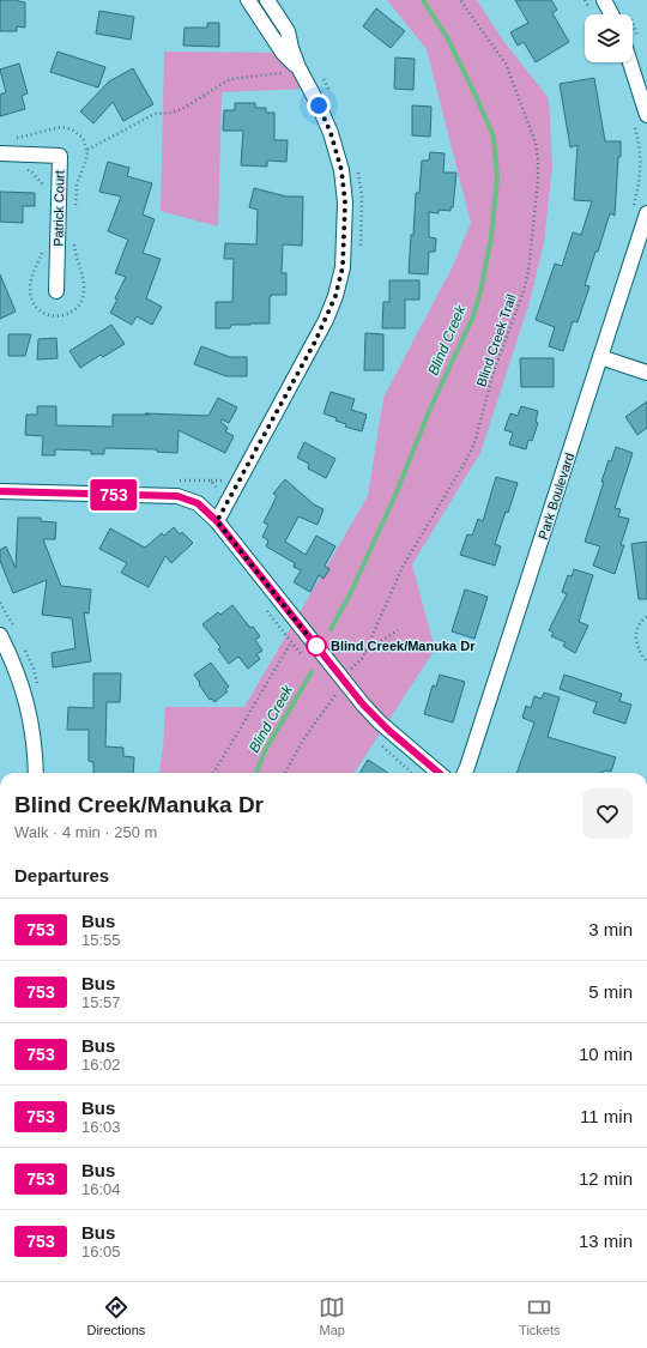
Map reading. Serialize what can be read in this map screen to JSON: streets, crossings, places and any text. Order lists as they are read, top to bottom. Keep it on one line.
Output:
{"streets":{"street":["Patrick Court","Park Boulevard"],"path":["Blind Creek Trail"]},"water":["Blind Creek"],"places":["Blind Creek/Manuka Dr"],"lines":["bus line 753"],"page":{"on_map":"753","heading":[["Blind Creek/Manuka Dr","Walk · 4 min · 250 m"],"Departures"],"list":[{"mark":"753","name":"Bus","note":"15:55","value":"3 min"},{"mark":"753","name":"Bus","note":"15:57","value":"5 min"},{"mark":"753","name":"Bus","note":"16:02","value":"10 min"},{"mark":"753","name":"Bus","note":"16:03","value":"11 min"},{"mark":"753","name":"Bus","note":"16:04","value":"12 min"},{"mark":"753","name":"Bus","note":"16:05","value":"13 min"}],"tabs":["Directions","Map","Tickets"]}}
